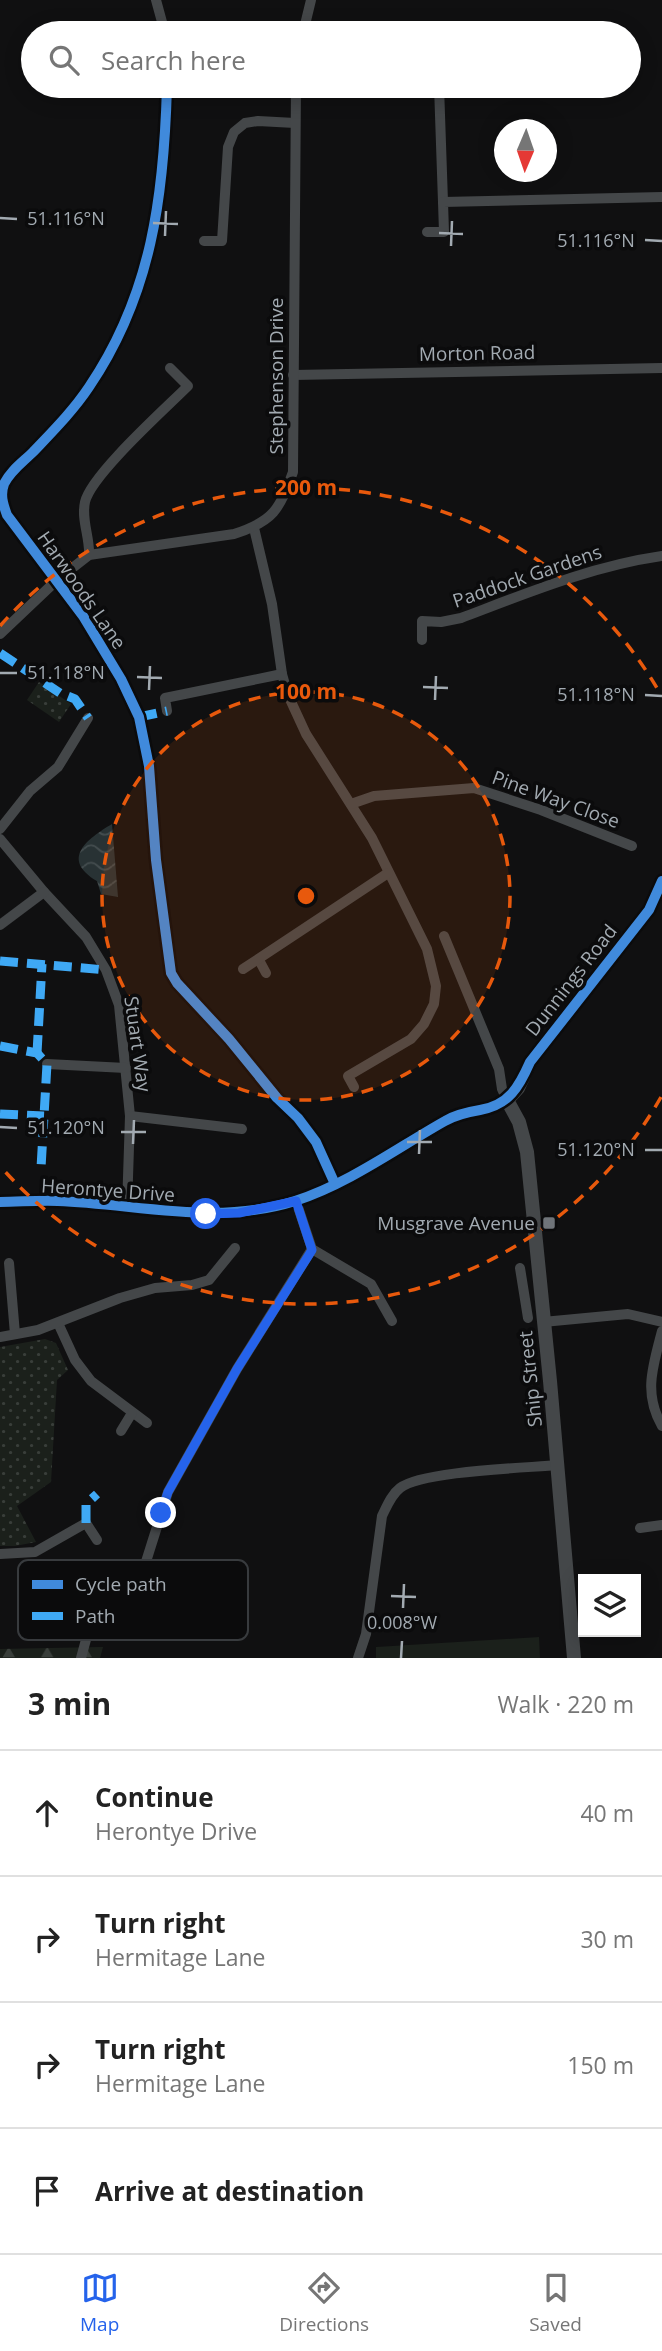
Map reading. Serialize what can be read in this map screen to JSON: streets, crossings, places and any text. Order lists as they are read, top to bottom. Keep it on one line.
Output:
{"streets":{"street":["Morton Road","Stephenson Drive","Paddock Gardens","Harwoods Lane","Pine Way Close","Dunnings Road","Stuart Way","Herontye Drive","Ship Street"]},"crossings":[["Morton Road","Stephenson Drive"],["Stephenson Drive","Harwoods Lane"],["Harwoods Lane","Herontye Drive"],["Dunnings Road","Herontye Drive"],["Dunnings Road","Ship Street"],["Stuart Way","Herontye Drive"],["Herontye Drive","Ship Street"]],"places":{"transit":["Musgrave Avenue"]},"legend":["Cycle path","Path"],"north":"bottom","page":{"search":"Search here","heading":["3 min","Walk · 220 m"],"list":[["Continue","Herontye Drive","40 m"],["Turn right","Hermitage Lane","30 m"],["Turn right","Hermitage Lane","150 m"],"Arrive at destination"],"nav":["Map","Directions","Saved"]},"coordinates":["51.116°N","51.118°N","51.120°N","0.008°W"],"rings":["200 m","100 m"]}
